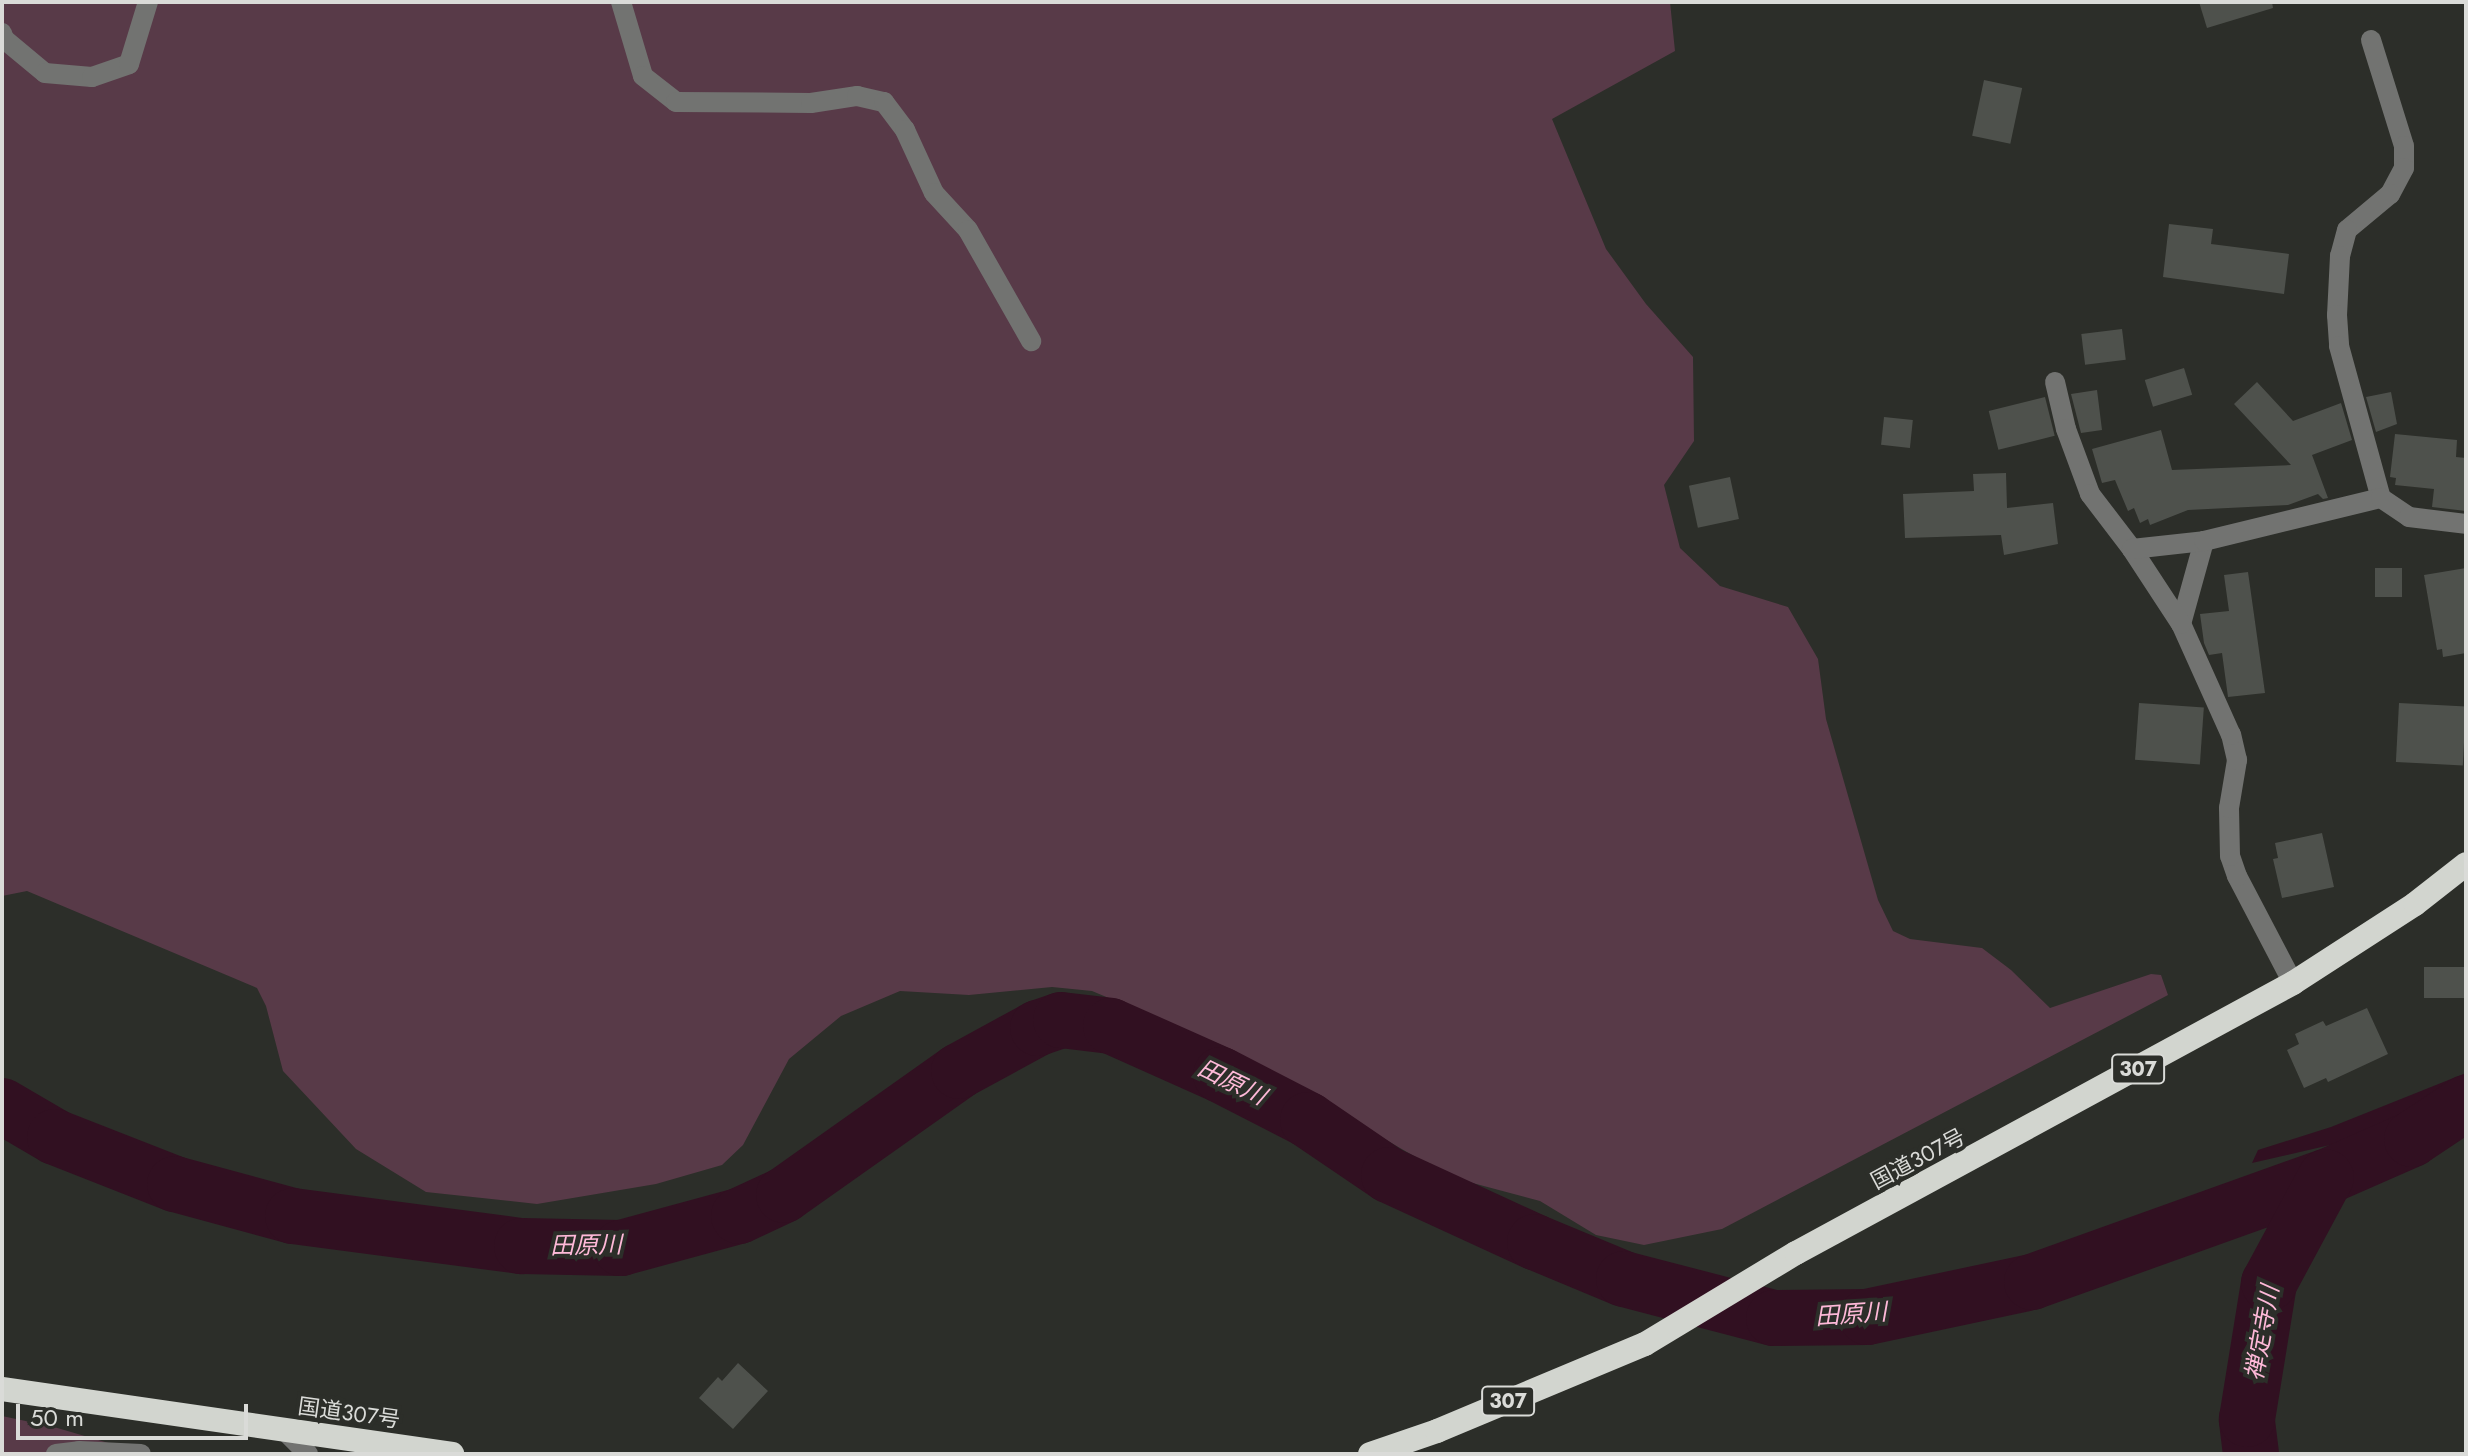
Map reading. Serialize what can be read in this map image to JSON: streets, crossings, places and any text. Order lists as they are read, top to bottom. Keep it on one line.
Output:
{"streets":{"highway":["307","国道307号"]},"water":["田原川","禅定寺川"],"scale_bar":"50 m"}
